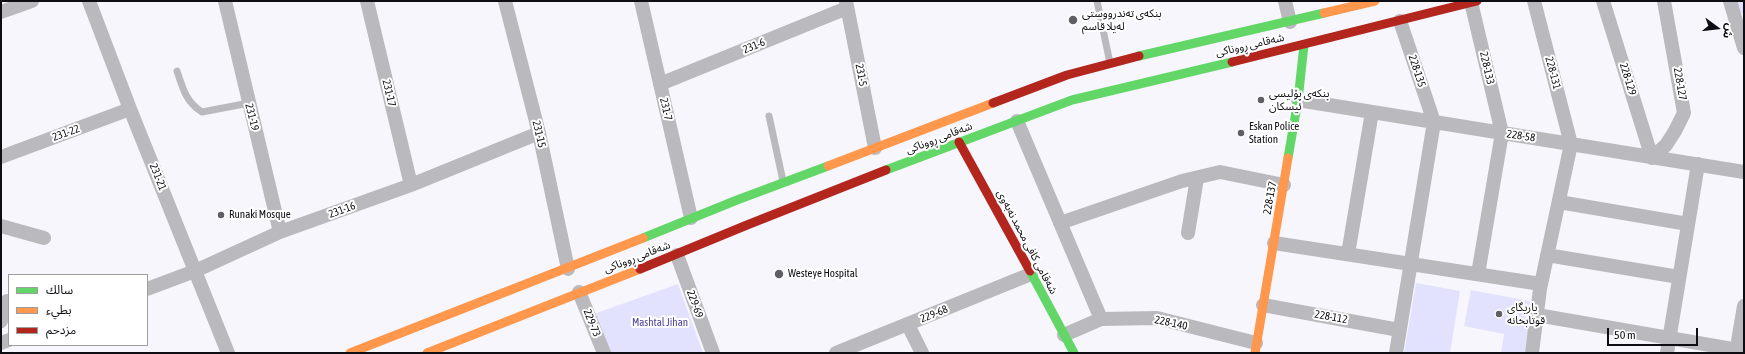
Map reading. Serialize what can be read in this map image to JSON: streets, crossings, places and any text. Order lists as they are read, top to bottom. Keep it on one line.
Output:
{"streets":{"main road":["شەقامی ڕووناکی","228-137","شەقامی کافی محمد نەبەوی"],"street":["231-6","228-133","228-135","228-131","231-5","228-129","228-127","231-17","231-7","231-19","231-22","231-15","228-58","231-21","231-16","229-69","229-68","228-112","229-73","228-140"]},"crossings":[["شەقامی ڕووناکی","228-133"],["شەقامی ڕووناکی","228-135"],["شەقامی ڕووناکی","231-5"],["شەقامی ڕووناکی","231-7"],["شەقامی ڕووناکی","231-15"],["شەقامی ڕووناکی","228-137"],["شەقامی ڕووناکی","شەقامی کافی محمد نەبەوی"],["شەقامی ڕووناکی","229-69"],["شەقامی ڕووناکی","229-73"],["231-6","231-5"],["231-6","231-7"],["228-133","228-58"],["228-135","228-58"],["228-131","228-58"],["228-129","228-127"],["228-129","228-58"],["228-127","228-58"],["231-17","231-16"],["231-19","231-16"],["231-22","231-21"],["231-15","231-16"],["228-58","228-137"],["231-21","231-16"],["228-137","228-112"],["228-137","228-140"],["شەقامی کافی محمد نەبەوی","229-68"],["شەقامی کافی محمد نەبەوی","228-140"]],"parks":["Mashtal Jihan"],"places":["بنکەی تەندرووستی لەیلا قاسم","بنکەی پۆلیسی ئیسکان","Eskan Police Station","Runaki Mosque","Westeye Hospital","یاریگای قوتابخانە"],"legend":["سالك","بطيء","مزدحم"],"scale_bar":"50 m","north":"right"}
